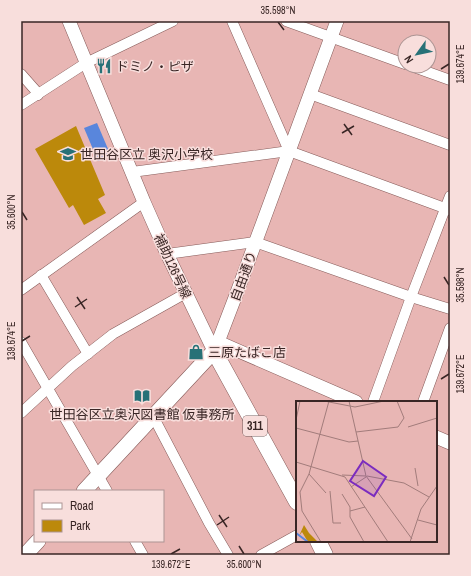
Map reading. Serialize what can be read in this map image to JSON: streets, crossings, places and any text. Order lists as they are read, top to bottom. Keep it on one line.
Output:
{"streets":{"main road":["補助126号線","自由通り","311"]},"crossings":[["補助126号線","自由通り"]],"places":{"restaurant":["ドミノ・ピザ"],"school or university":["世田谷区立 奥沢小学校"],"shop":["三原たばこ店"],"library":["世田谷区立奥沢図書館 仮事務所"]},"legend":["Road","Park"],"north":"bottom left","coordinates":["35.598°N","139.674°E","35.600°N","139.672°E"]}
